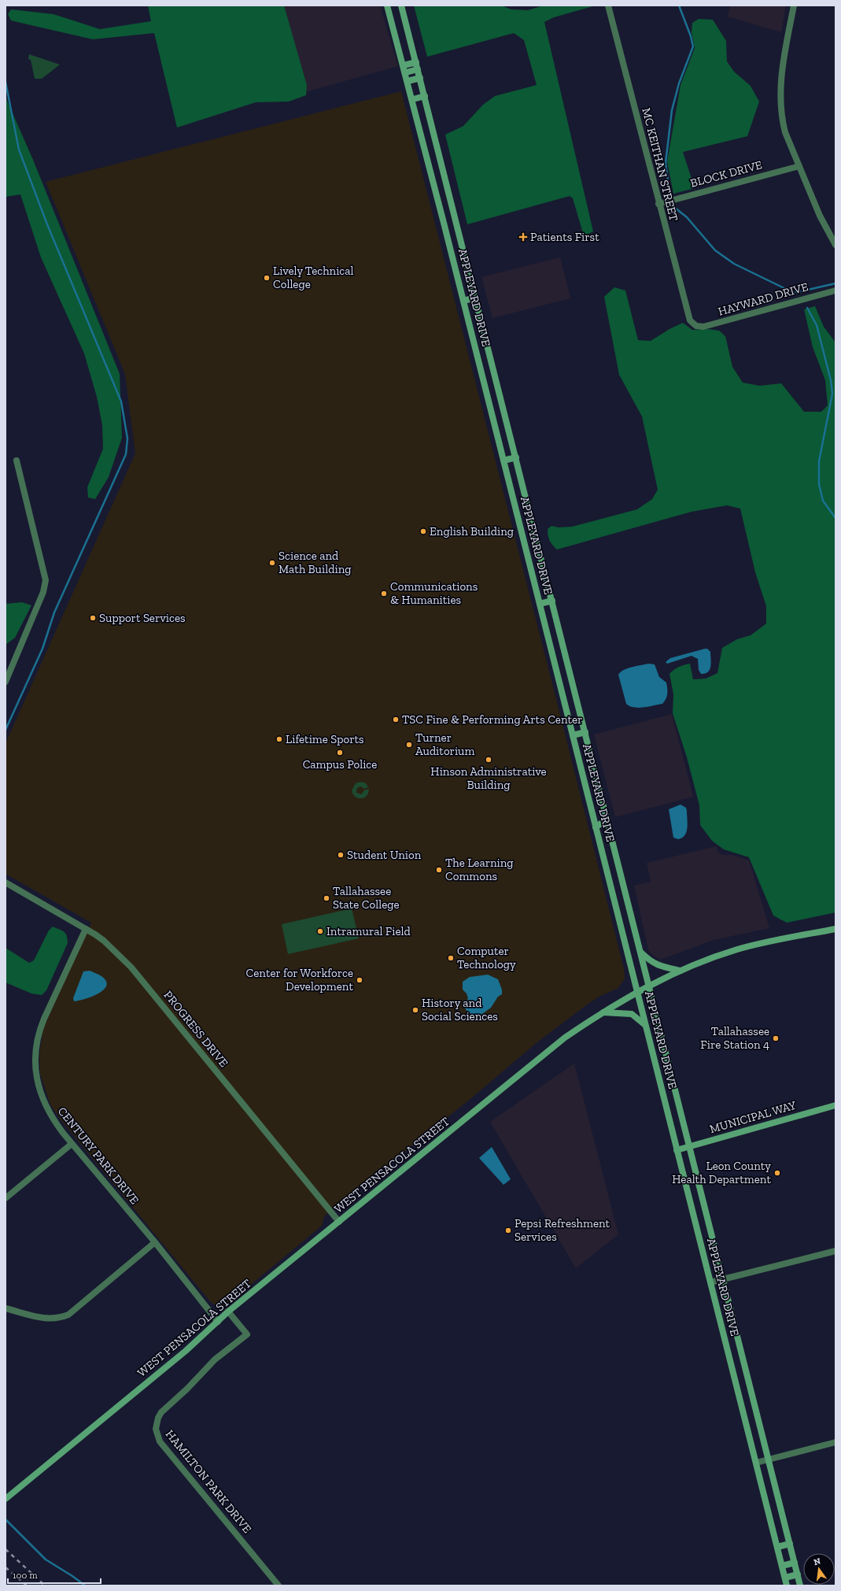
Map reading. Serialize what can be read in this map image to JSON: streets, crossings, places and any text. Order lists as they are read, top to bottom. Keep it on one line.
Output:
{"streets":{"main road":["APPLEYARD DRIVE","MUNICIPAL WAY","WEST PENSACOLA STREET"],"street":["MC KEITHAN STREET","BLOCK DRIVE","HAYWARD DRIVE","PROGRESS DRIVE","CENTURY PARK DRIVE","HAMILTON PARK DRIVE"]},"crossings":[["MC KEITHAN STREET","BLOCK DRIVE"],["MC KEITHAN STREET","HAYWARD DRIVE"],["APPLEYARD DRIVE","MUNICIPAL WAY"],["APPLEYARD DRIVE","WEST PENSACOLA STREET"],["PROGRESS DRIVE","CENTURY PARK DRIVE"],["PROGRESS DRIVE","WEST PENSACOLA STREET"],["CENTURY PARK DRIVE","WEST PENSACOLA STREET"],["WEST PENSACOLA STREET","HAMILTON PARK DRIVE"]],"places":{"health":["Patients First"],"other":["Lively Technical College","English Building","Science and Math Building","Communications & Humanities","Support Services","TSC Fine & Performing Arts Center","Lifetime Sports","Turner Auditorium","Campus Police","Hinson Administrative Building","Student Union","The Learning Commons","Tallahassee State College","Intramural Field","Computer Technology","Center for Workforce Development","History and Social Sciences","Tallahassee Fire Station 4","Leon County Health Department","Pepsi Refreshment Services"]},"scale_bar":"100 m","north":"top"}
